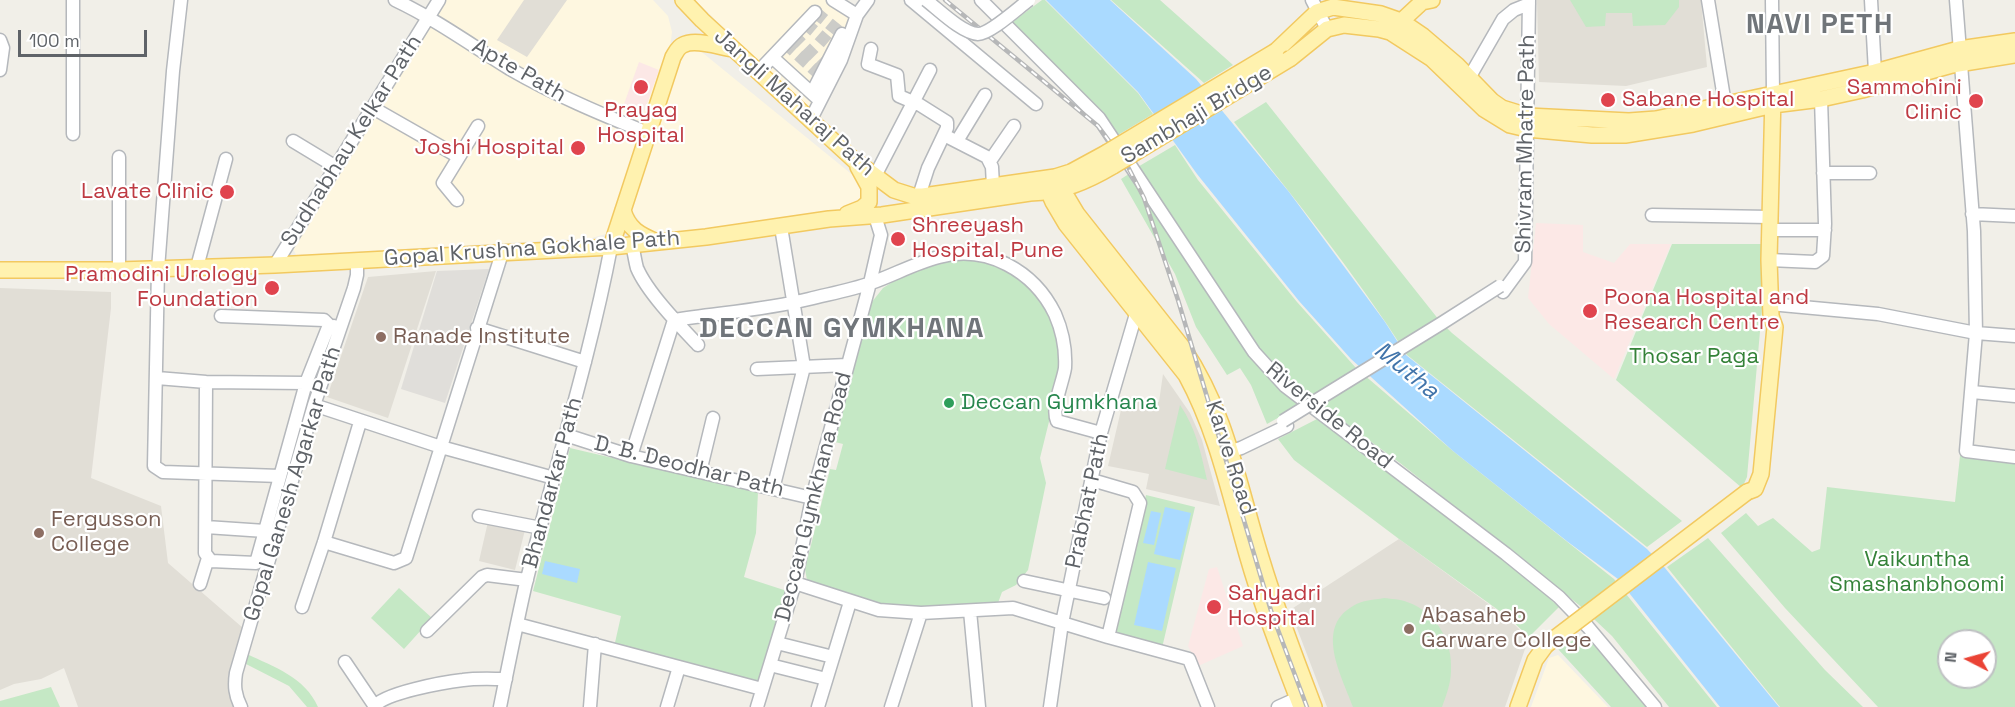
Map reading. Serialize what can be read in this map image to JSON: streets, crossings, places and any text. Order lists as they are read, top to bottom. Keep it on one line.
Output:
{"streets":{"main road":["Jangli Maharaj Path","Sambhaji Bridge","Gopal Krushna Gokhale Path","Karve Road"],"street":["Apte Path","Sudhabhau Kelkar Path","Shivram Mhatre Path","Riverside Road","D. B. Deodhar Path","Bhandarkar Path","Gopal Ganesh Agarkar Path","Deccan Gymkhana Road","Prabhat Path"]},"crossings":[["Apte Path","Sudhabhau Kelkar Path"],["Sambhaji Bridge","Gopal Krushna Gokhale Path"],["Sambhaji Bridge","Karve Road"],["Sudhabhau Kelkar Path","Gopal Krushna Gokhale Path"],["Shivram Mhatre Path","Karve Road"],["Gopal Krushna Gokhale Path","Karve Road"],["Gopal Krushna Gokhale Path","Bhandarkar Path"],["Gopal Krushna Gokhale Path","Gopal Ganesh Agarkar Path"],["Gopal Krushna Gokhale Path","Deccan Gymkhana Road"],["Karve Road","Prabhat Path"],["D. B. Deodhar Path","Bhandarkar Path"],["D. B. Deodhar Path","Deccan Gymkhana Road"]],"districts":["NAVI PETH","DECCAN GYMKHANA"],"water":["Mutha"],"parks":["Thosar Paga","Vaikuntha Smashanbhoomi"],"places":["Prayag Hospital","Sabane Hospital","Sammohini Clinic","Joshi Hospital","Lavate Clinic","Shreeyash Hospital, Pune","Pramodini Urology Foundation","Poona Hospital and Research Centre","Ranade Institute","Deccan Gymkhana","Fergusson College","Sahyadri Hospital","Abasaheb Garware College"],"scale_bar":"100 m","north":"left"}
